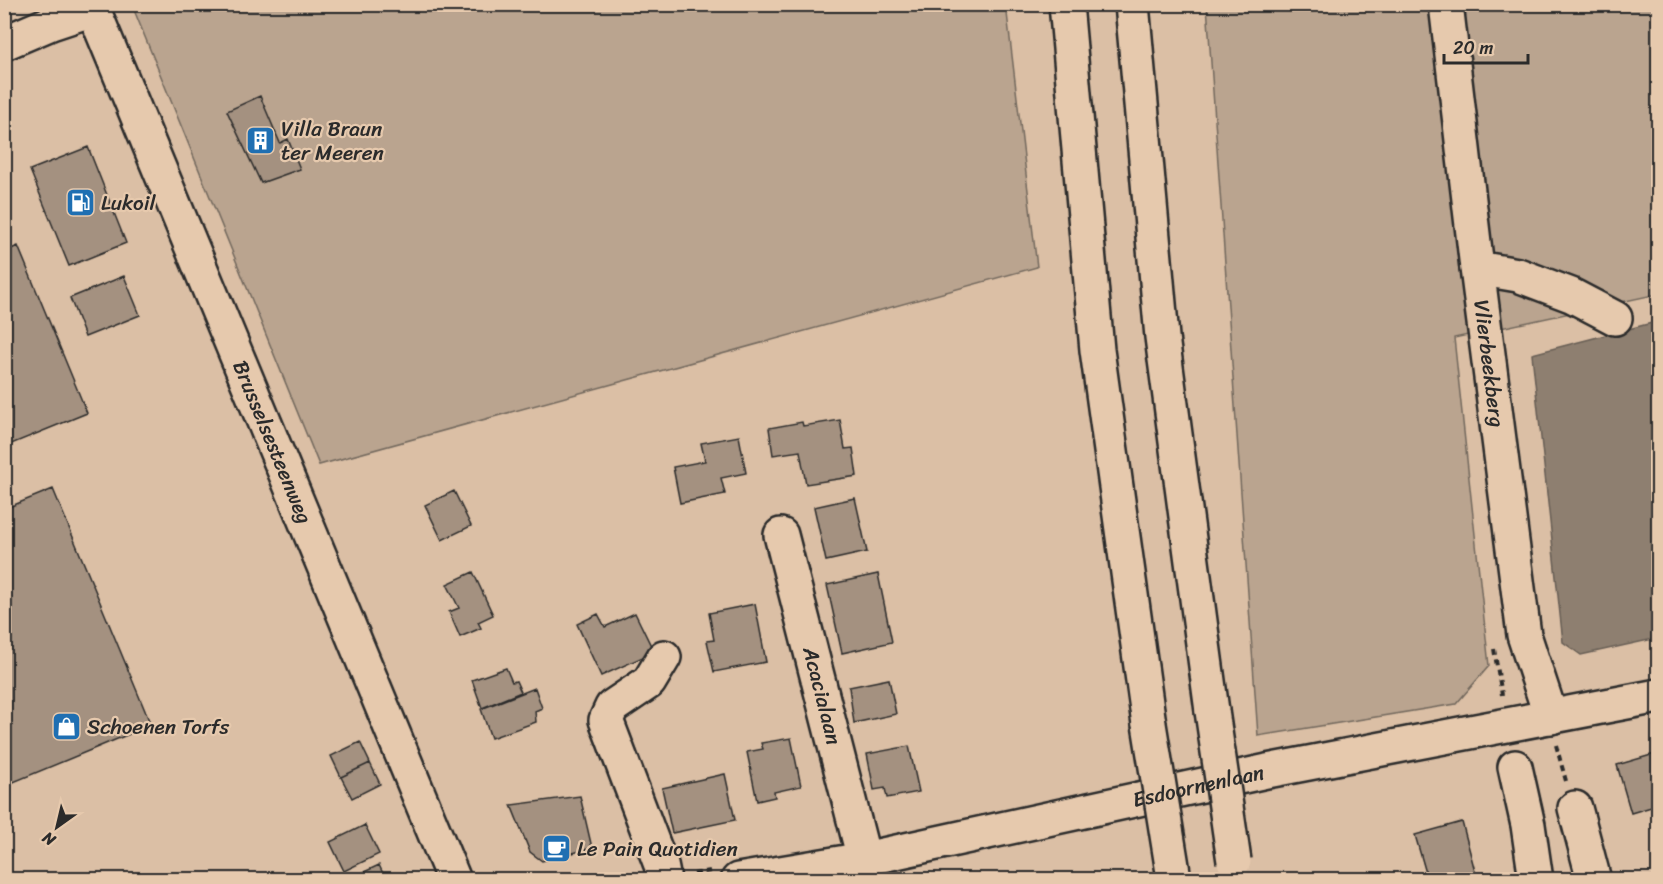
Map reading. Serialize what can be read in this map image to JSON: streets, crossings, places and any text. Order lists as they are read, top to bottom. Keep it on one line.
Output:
{"streets":{"main road":["Vlierbeekberg","Brusselsesteenweg","Acacialaan","Esdoornenlaan"]},"crossings":[["Vlierbeekberg","Esdoornenlaan"],["Acacialaan","Esdoornenlaan"]],"places":{"building":["Villa Braun ter Meeren"],"fuel station":["Lukoil"],"shop":["Schoenen Torfs"],"cafe":["Le Pain Quotidien"]},"scale_bar":"20 m","north":"bottom left"}
